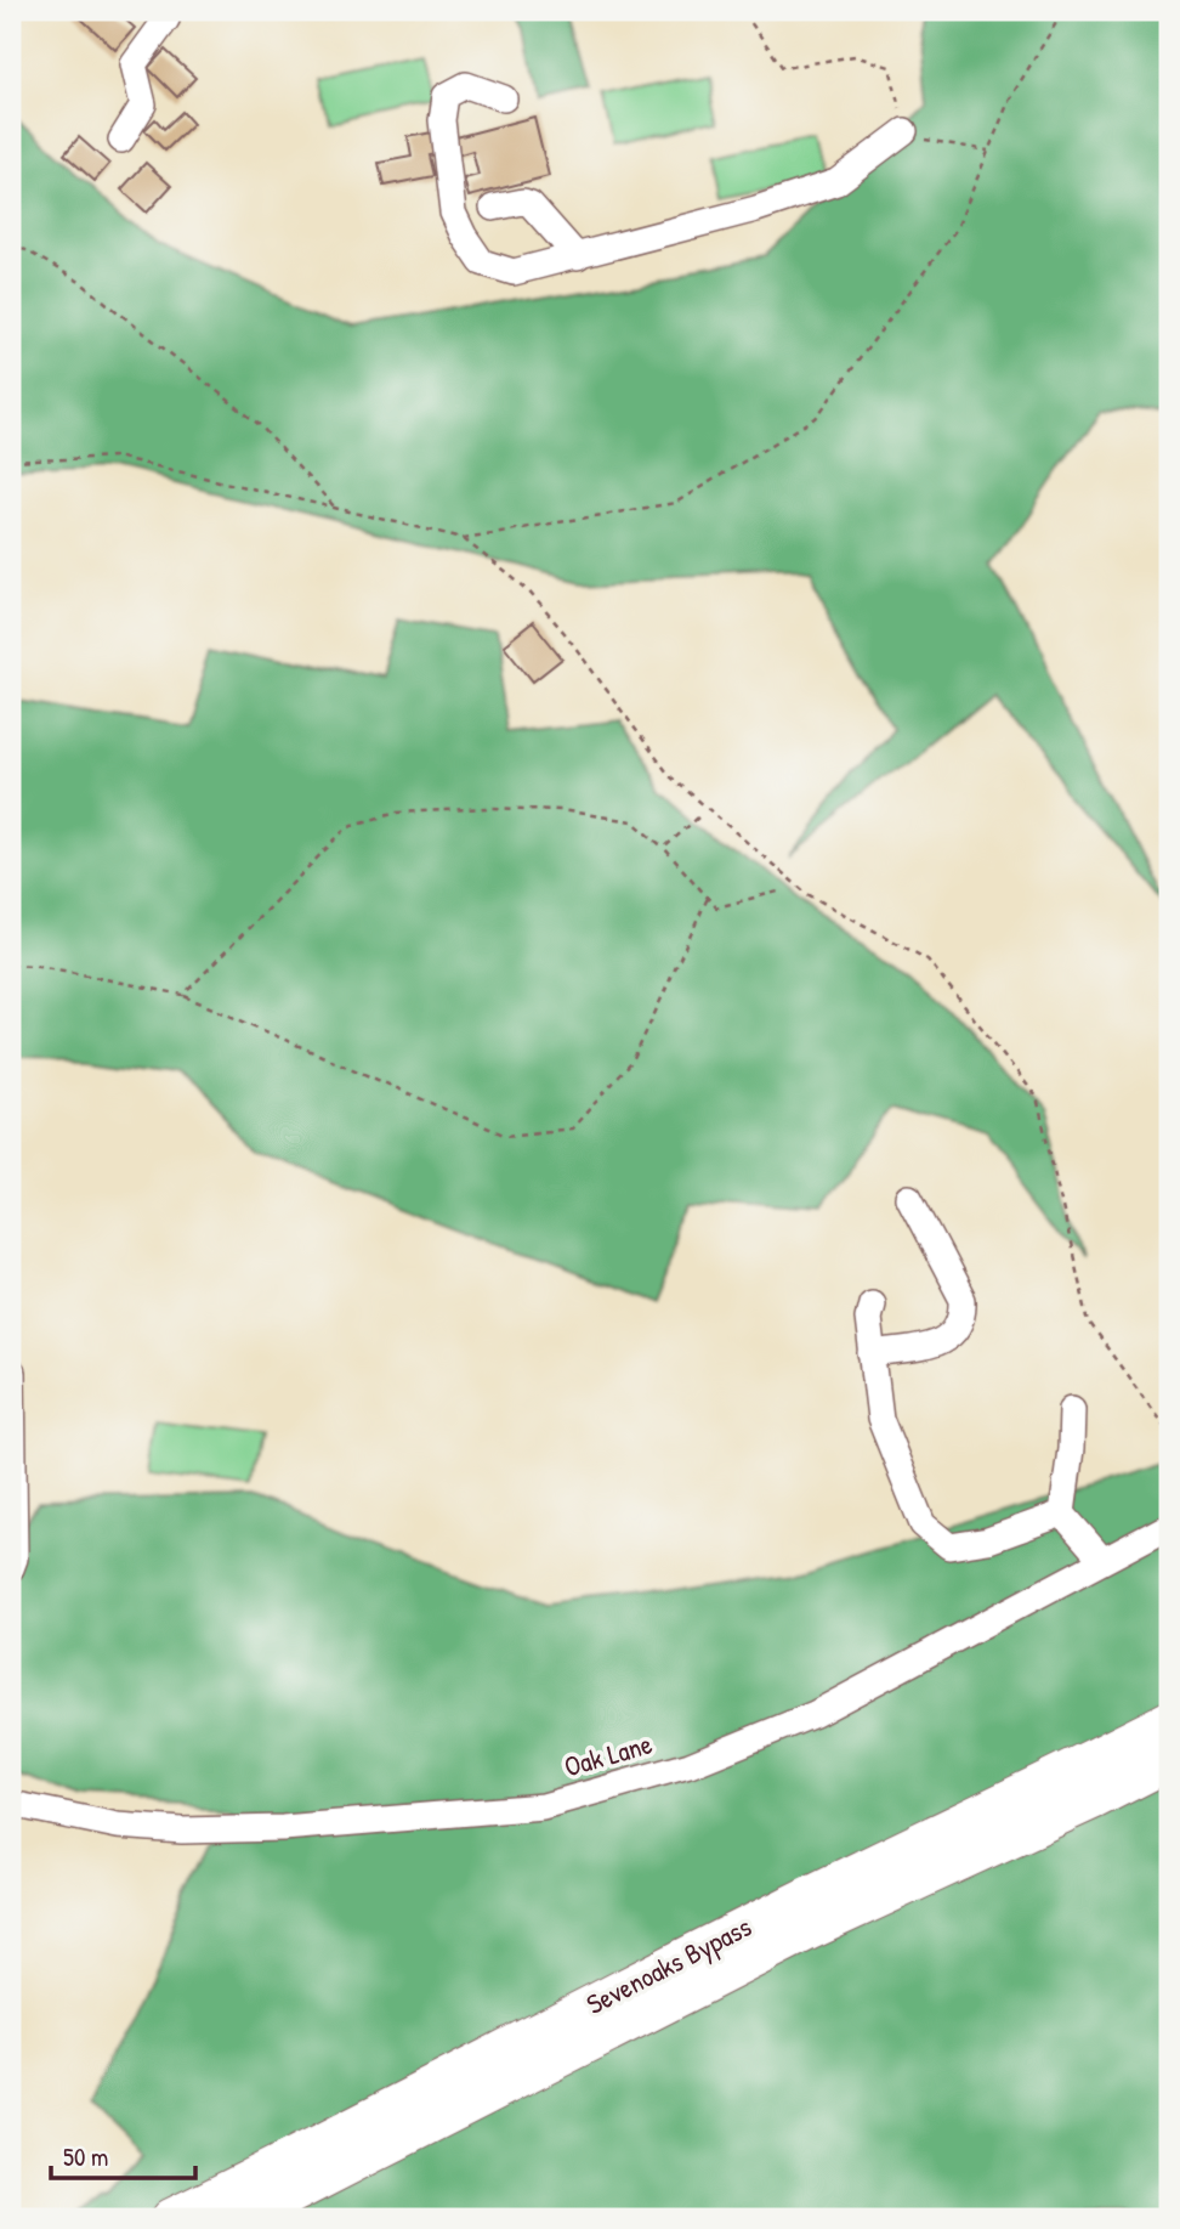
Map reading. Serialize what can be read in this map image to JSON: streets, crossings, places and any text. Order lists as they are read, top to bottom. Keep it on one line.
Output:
{"streets":{"highway":["Sevenoaks Bypass"],"street":["Oak Lane"]},"scale_bar":"50 m"}
